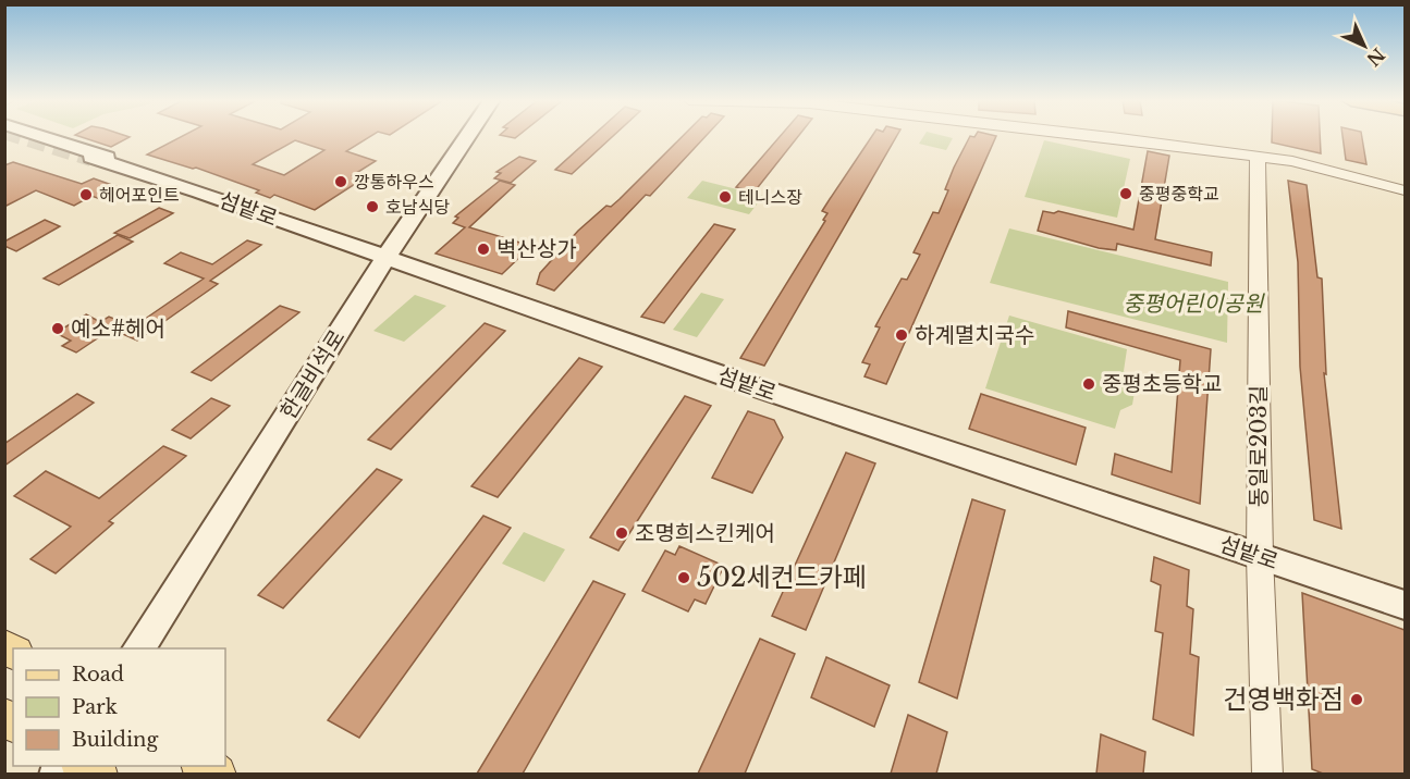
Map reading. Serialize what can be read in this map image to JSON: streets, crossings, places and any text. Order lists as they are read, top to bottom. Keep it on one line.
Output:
{"streets":{"main road":["섬밭로","한글비석로"],"street":["동일로203길"]},"crossings":[["섬밭로","한글비석로"],["섬밭로","동일로203길"]],"parks":["중평어린이공원"],"places":["깡통하우스","중평중학교","헤어포인트","테니스장","호남식당","벽산상가","예소#헤어","하계멸치국수","중평초등학교","조명희스킨케어","502세컨드카페","건영백화점"],"legend":["Road","Park","Building"],"north":"bottom right"}
